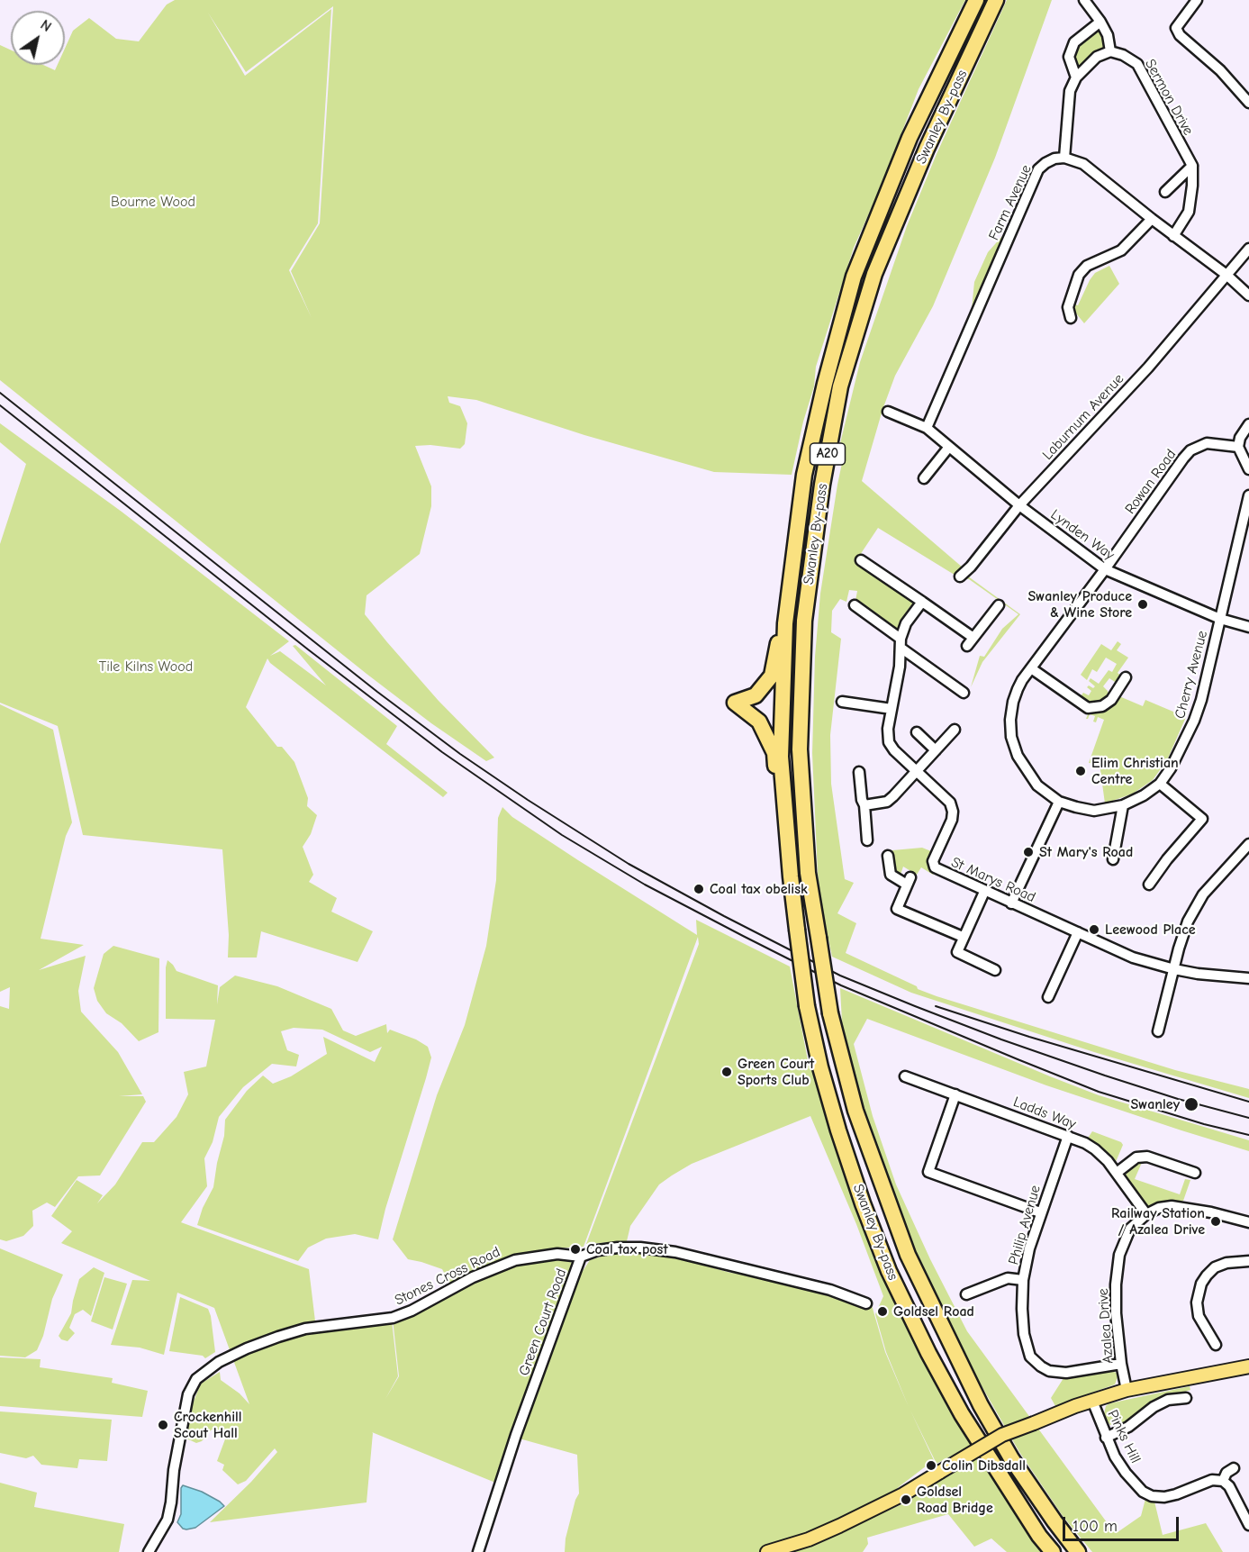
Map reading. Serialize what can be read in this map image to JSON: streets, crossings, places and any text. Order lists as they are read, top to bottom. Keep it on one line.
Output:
{"streets":{"highway":["Swanley By-pass","A20"],"street":["Sermon Drive","Farm Avenue","Laburnum Avenue","Rowan Road","Lynden Way","Cherry Avenue","St Marys Road","Ladds Way","Philip Avenue","Stones Cross Road","Green Court Road","Azalea Drive","Pinks Hill"]},"crossings":[["Farm Avenue","Lynden Way"],["Laburnum Avenue","Lynden Way"],["Rowan Road","Lynden Way"],["Rowan Road","Cherry Avenue"],["Lynden Way","Cherry Avenue"],["Ladds Way","Philip Avenue"],["Ladds Way","Azalea Drive"],["Philip Avenue","Azalea Drive"],["Stones Cross Road","Green Court Road"]],"parks":["Bourne Wood","Tile Kilns Wood"],"places":["Swanley Produce & Wine Store","Elim Christian Centre","St Mary's Road","Coal tax obelisk","Leewood Place","Green Court Sports Club","Swanley","Railway Station / Azalea Drive","Coal tax post","Goldsel Road","Crockenhill Scout Hall","Colin Dibsdall","Goldsel Road Bridge"],"scale_bar":"100 m","north":"top right"}
